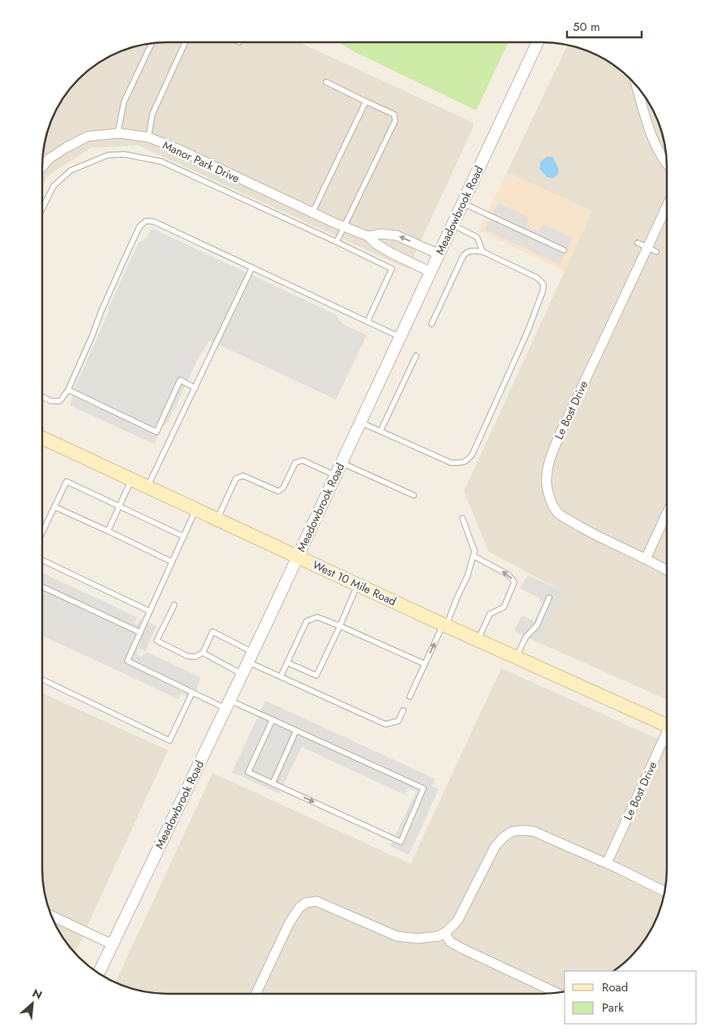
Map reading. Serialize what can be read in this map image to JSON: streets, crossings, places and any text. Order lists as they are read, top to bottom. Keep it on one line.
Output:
{"streets":{"main road":["West 10 Mile Road"],"street":["Manor Park Drive","Meadowbrook Road","Le Bost Drive"]},"crossings":[["Manor Park Drive","Meadowbrook Road"],["Meadowbrook Road","West 10 Mile Road"]],"legend":["Road","Park"],"scale_bar":"50 m","north":"top right"}
